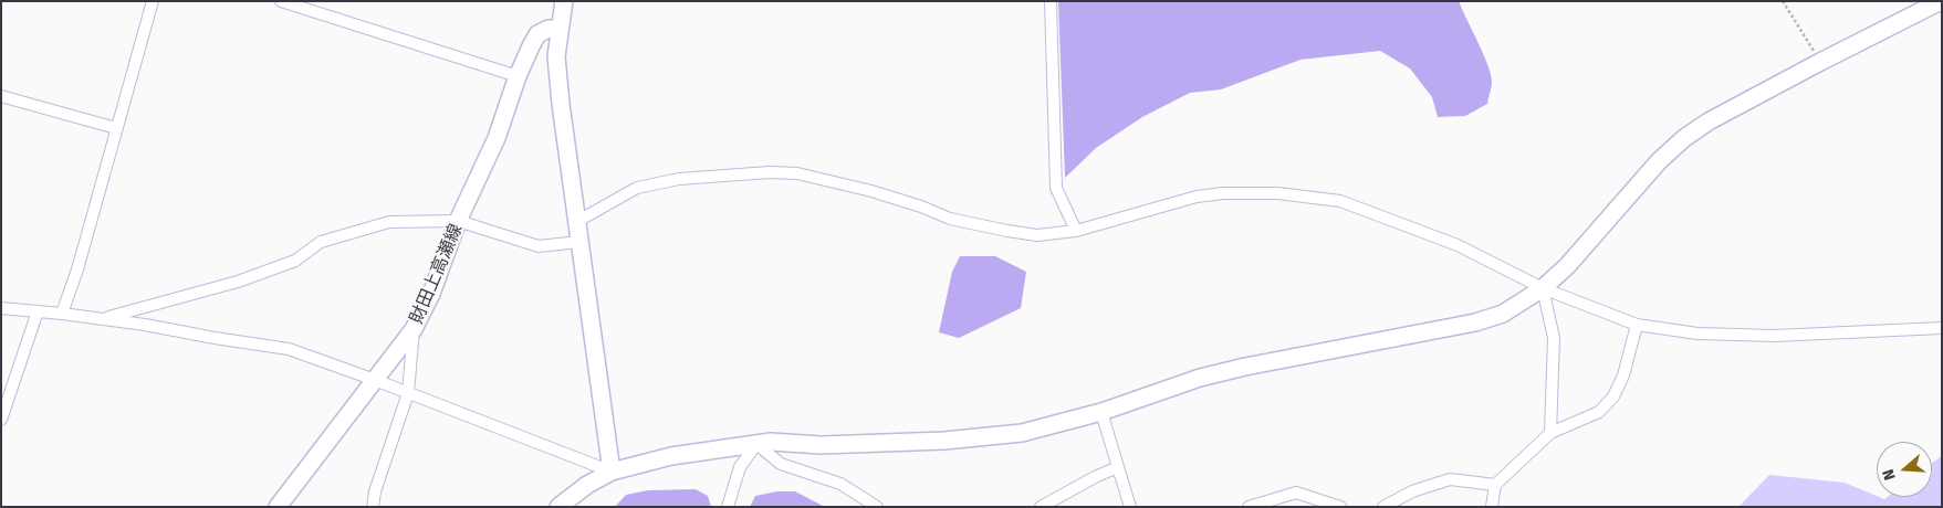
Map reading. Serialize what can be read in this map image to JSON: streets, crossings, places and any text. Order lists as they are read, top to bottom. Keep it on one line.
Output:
{"streets":{"street":["財田上高瀬線"]},"north":"left"}
